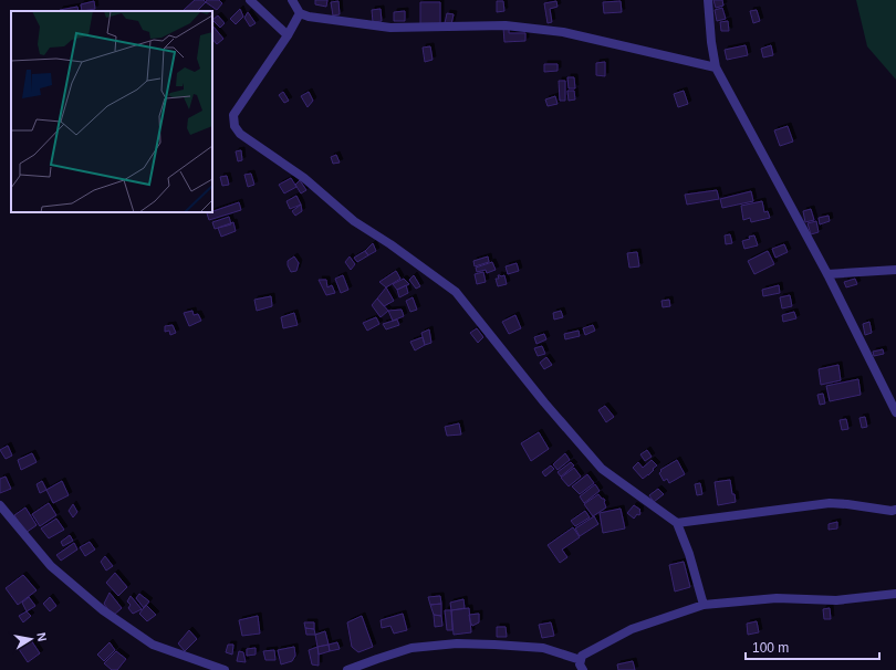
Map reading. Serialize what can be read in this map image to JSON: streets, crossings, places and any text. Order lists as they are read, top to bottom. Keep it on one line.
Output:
{"scale_bar":"100 m","north":"right"}
